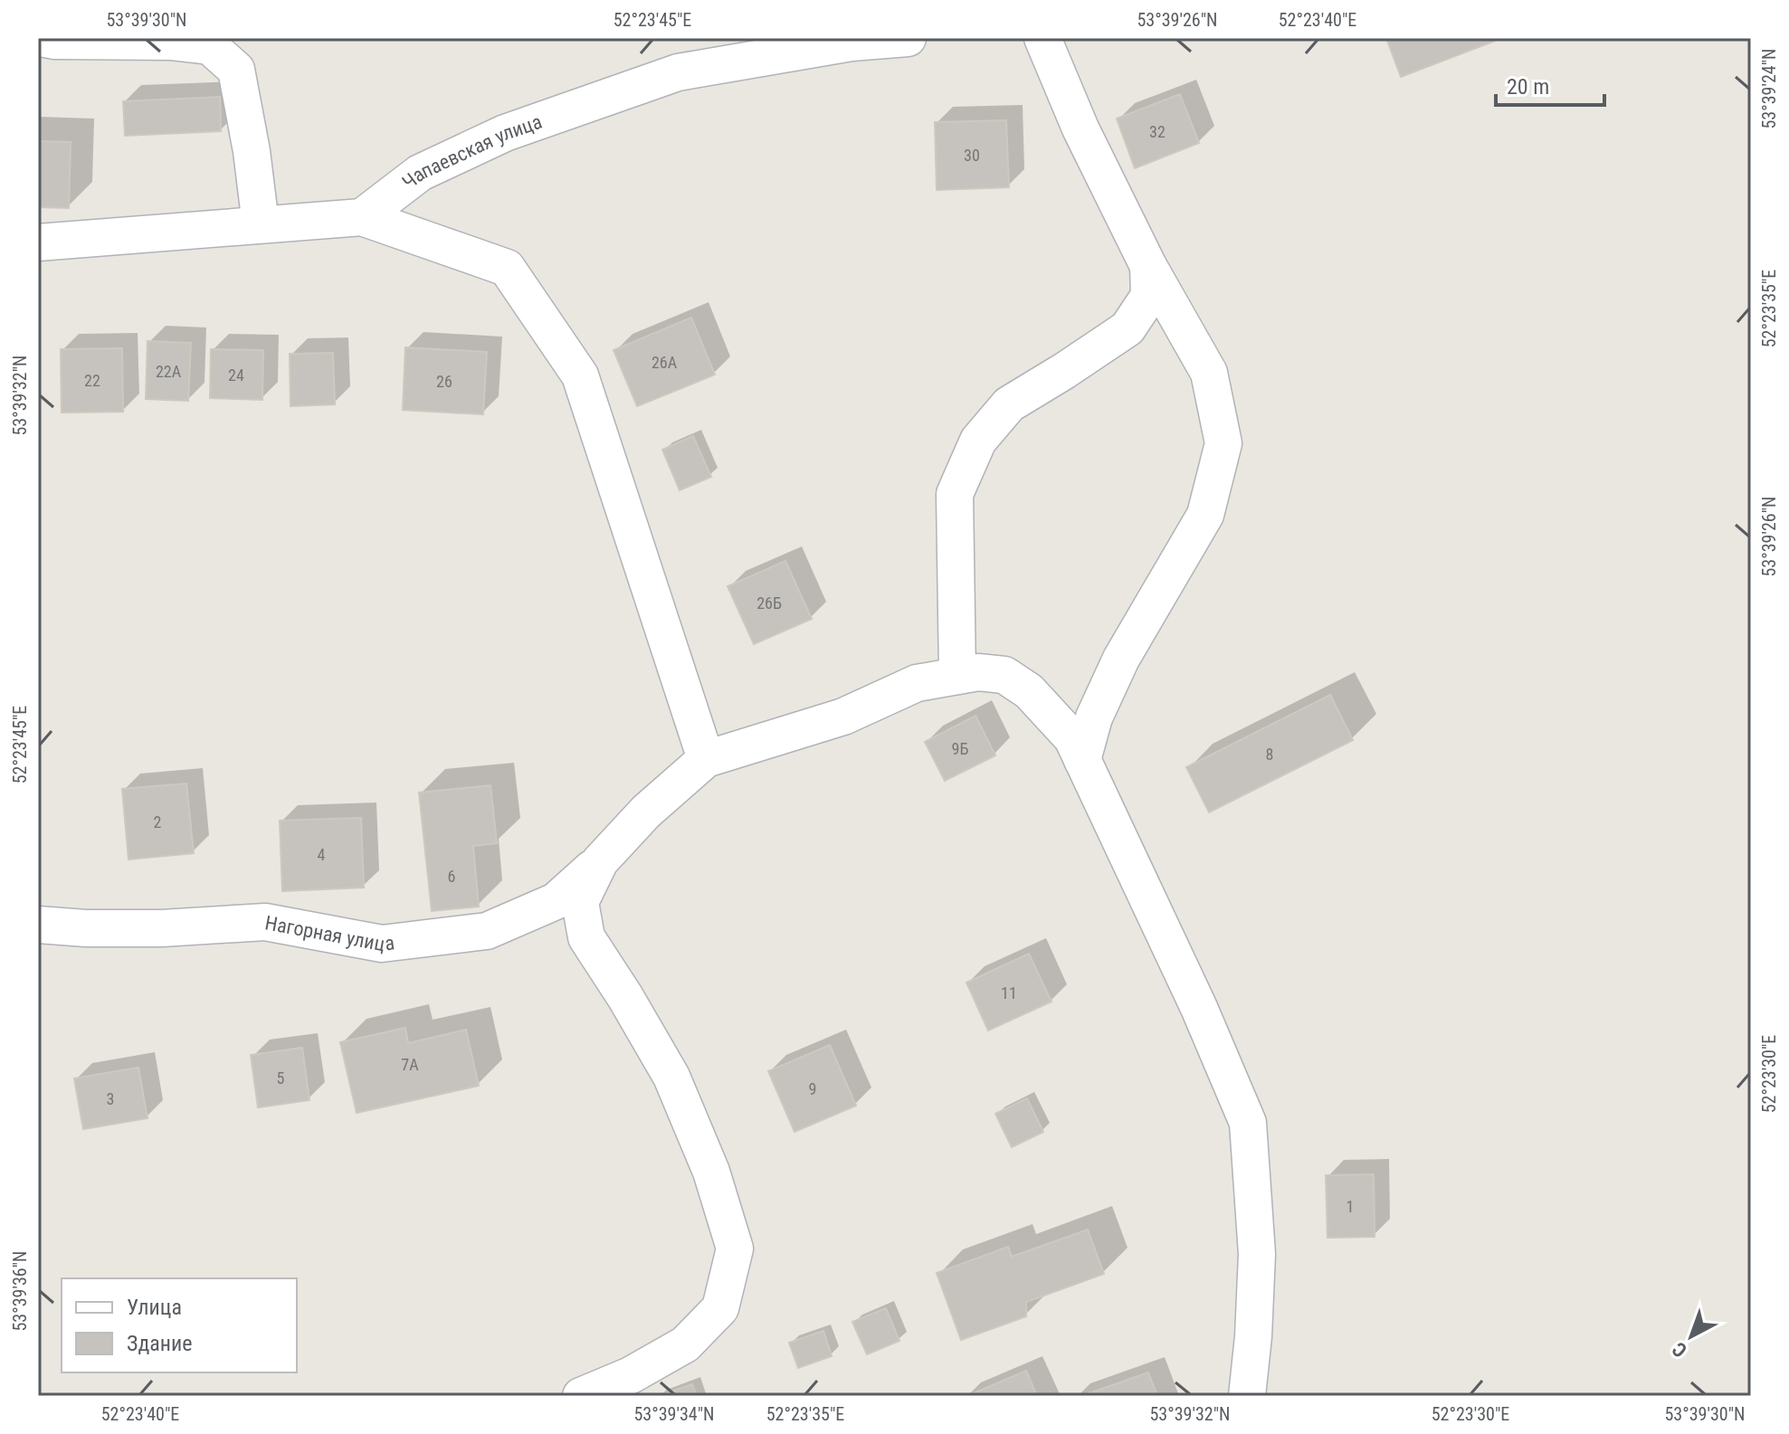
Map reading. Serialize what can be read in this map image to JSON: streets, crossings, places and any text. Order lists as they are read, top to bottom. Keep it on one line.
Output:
{"streets":{"street":["Чапаевская улица","Нагорная улица"]},"house_numbers":["32","30","26А","22А","24","22","26","26Б","9Б","8","2","4","6","11","7А","5","9","3","1"],"legend":["Улица","Здание"],"scale_bar":"20 m","north":"bottom left","coordinates":["53°39'30\"N","52°23'45\"E","53°39'26\"N","52°23'40\"E","53°39'24\"N","52°23'35\"E","53°39'32\"N","52°23'30\"E","53°39'36\"N","53°39'34\"N"]}
